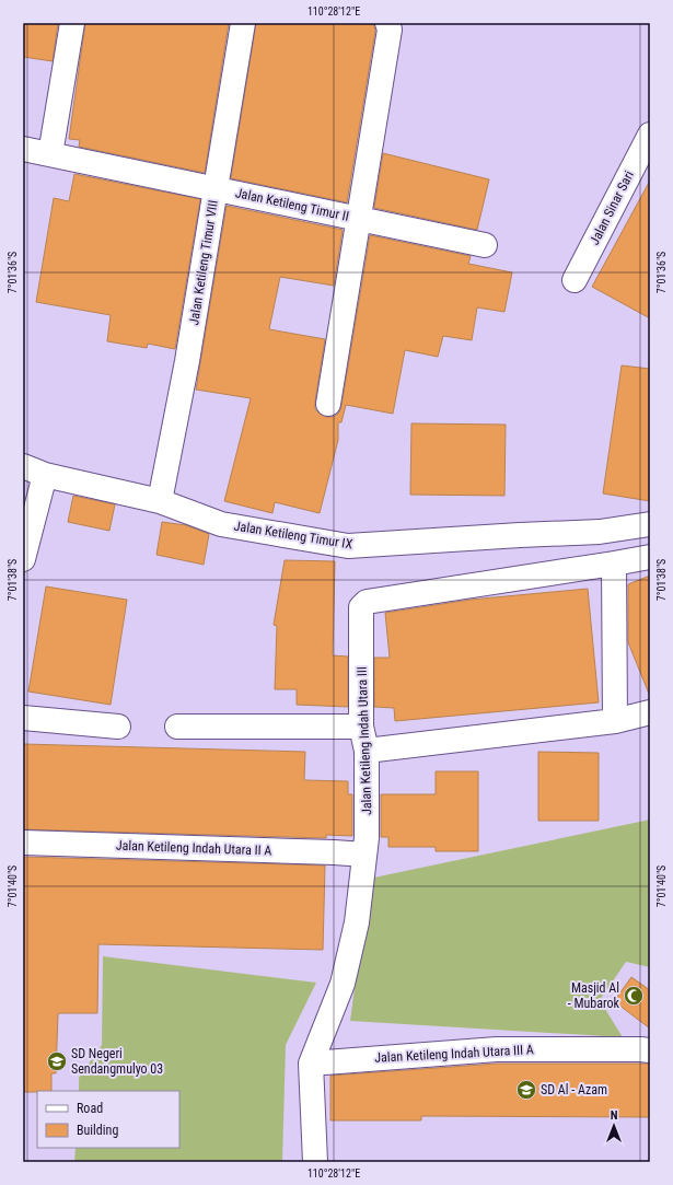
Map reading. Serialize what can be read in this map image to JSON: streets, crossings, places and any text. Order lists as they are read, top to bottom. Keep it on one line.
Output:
{"streets":{"street":["Jalan Ketileng Timur II","Jalan Sinar Sari","Jalan Ketileng Timur VIII","Jalan Ketileng Timur IX","Jalan Ketileng Indah Utara III","Jalan Ketileng Indah Utara II A","Jalan Ketileng Indah Utara III A"]},"crossings":[["Jalan Ketileng Timur II","Jalan Ketileng Timur VIII"],["Jalan Ketileng Timur VIII","Jalan Ketileng Timur IX"],["Jalan Ketileng Indah Utara III","Jalan Ketileng Indah Utara II A"],["Jalan Ketileng Indah Utara III","Jalan Ketileng Indah Utara III A"]],"places":{"mosque":["Masjid Al - Mubarok"],"school or university":["SD Negeri Sendangmulyo 03","SD Al - Azam"]},"legend":["Road","Building"],"north":"top","coordinates":["110°28'12\"E","7°01'36\"S","7°01'38\"S","7°01'40\"S"]}
